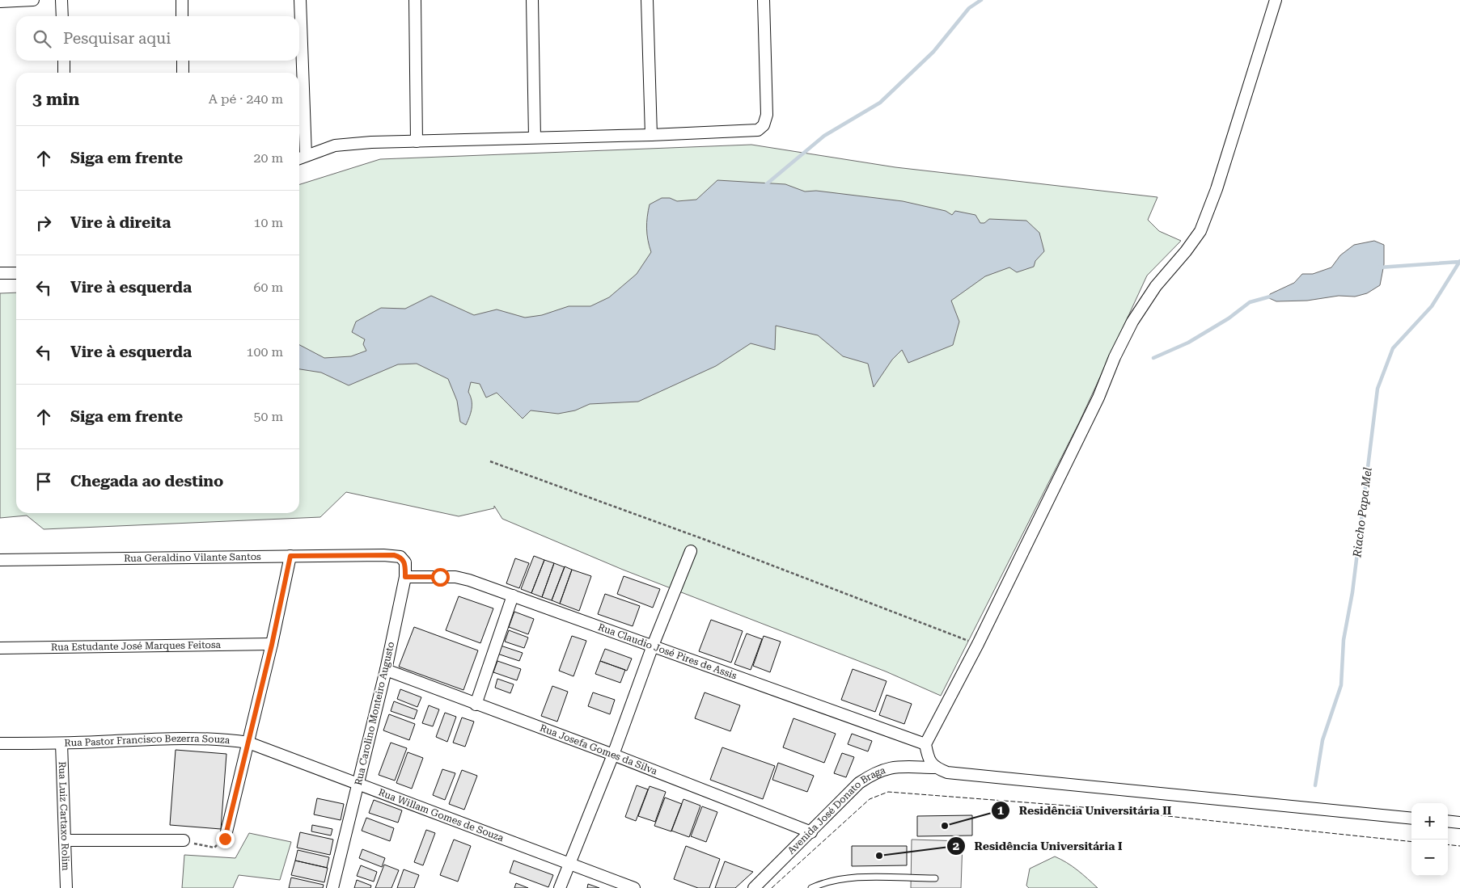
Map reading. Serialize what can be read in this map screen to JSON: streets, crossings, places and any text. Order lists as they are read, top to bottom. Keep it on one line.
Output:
{"streets":{"street":["Rua Geraldino Vilante Santos","Rua Estudante José Marques Feitosa","Rua Claudio José Pires de Assis","Rua Carolino Monteiro Augusto","Rua Pastor Francisco Bezerra Souza","Rua Josefa Gomes da Silva","Avenida José Donato Braga","Rua Willam Gomes de Souza","Rua Luiz Cartaxo Rolim"]},"crossings":[["Rua Geraldino Vilante Santos","Rua Carolino Monteiro Augusto"],["Rua Claudio José Pires de Assis","Rua Carolino Monteiro Augusto"],["Rua Carolino Monteiro Augusto","Rua Josefa Gomes da Silva"],["Rua Carolino Monteiro Augusto","Rua Willam Gomes de Souza"],["Rua Pastor Francisco Bezerra Souza","Rua Willam Gomes de Souza"],["Rua Pastor Francisco Bezerra Souza","Rua Luiz Cartaxo Rolim"],["Rua Josefa Gomes da Silva","Avenida José Donato Braga"]],"water":["Riacho Papa Mel"],"places":["Residência Universitária II","Residência Universitária I"],"page":{"search":"Pesquisar aqui","heading":["3 min","A pé · 240 m"],"list":[["Siga em frente","20 m"],["Vire à direita","10 m"],["Vire à esquerda","60 m"],["Vire à esquerda","100 m"],["Siga em frente","50 m"],"Chegada ao destino"],"map_buttons":["+","−"]}}
